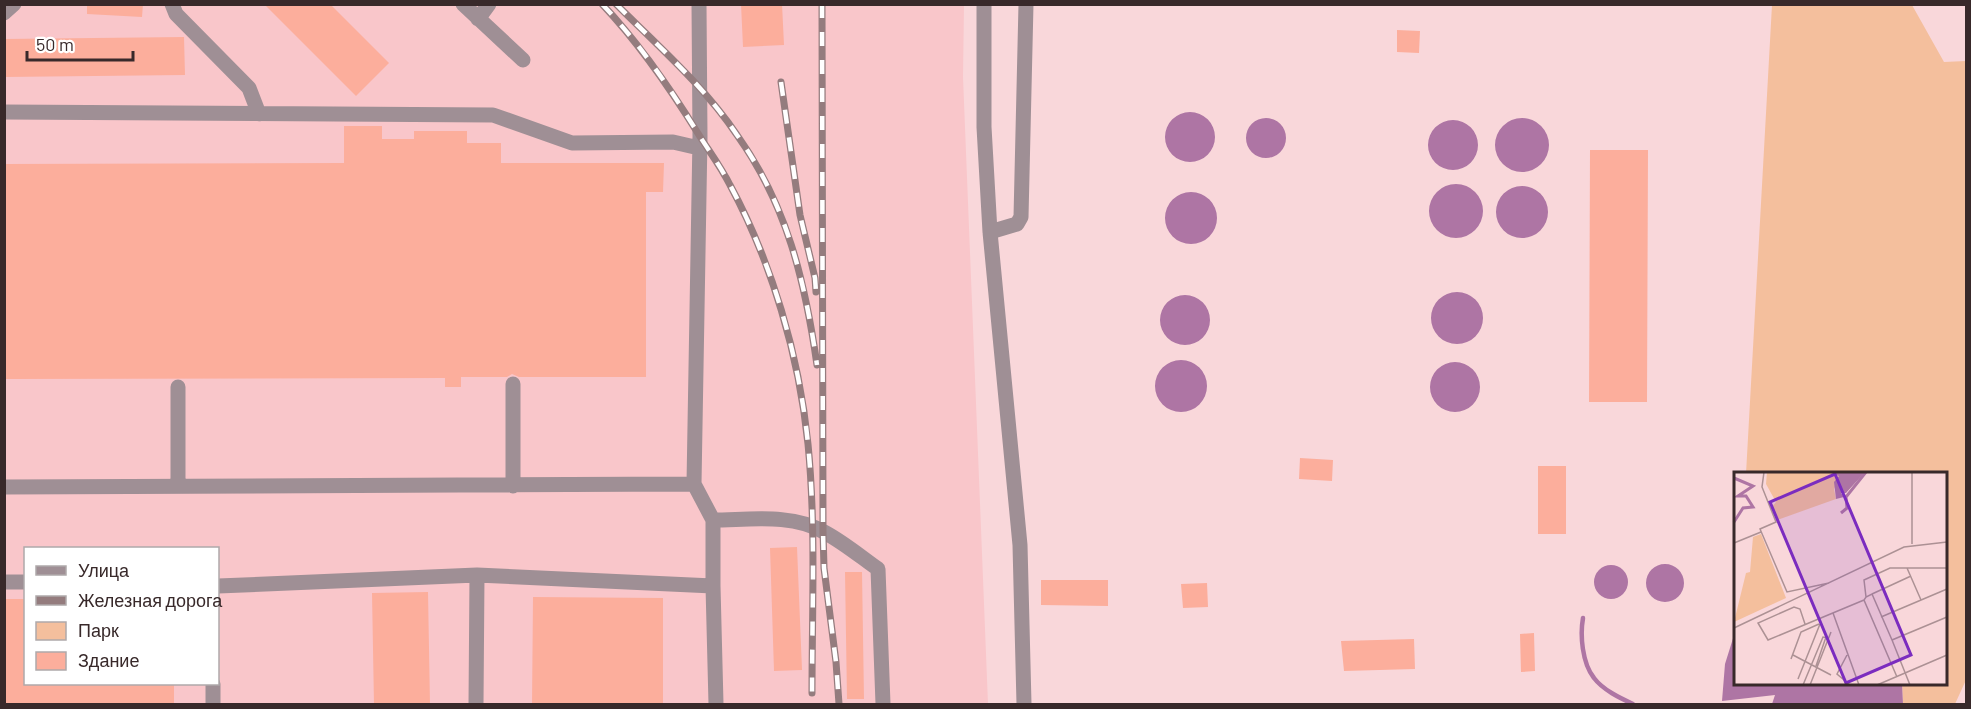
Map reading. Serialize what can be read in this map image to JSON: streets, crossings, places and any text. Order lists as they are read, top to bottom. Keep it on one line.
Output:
{"legend":["Улица","Железная дорога","Парк","Здание"],"scale_bar":"50 m"}
